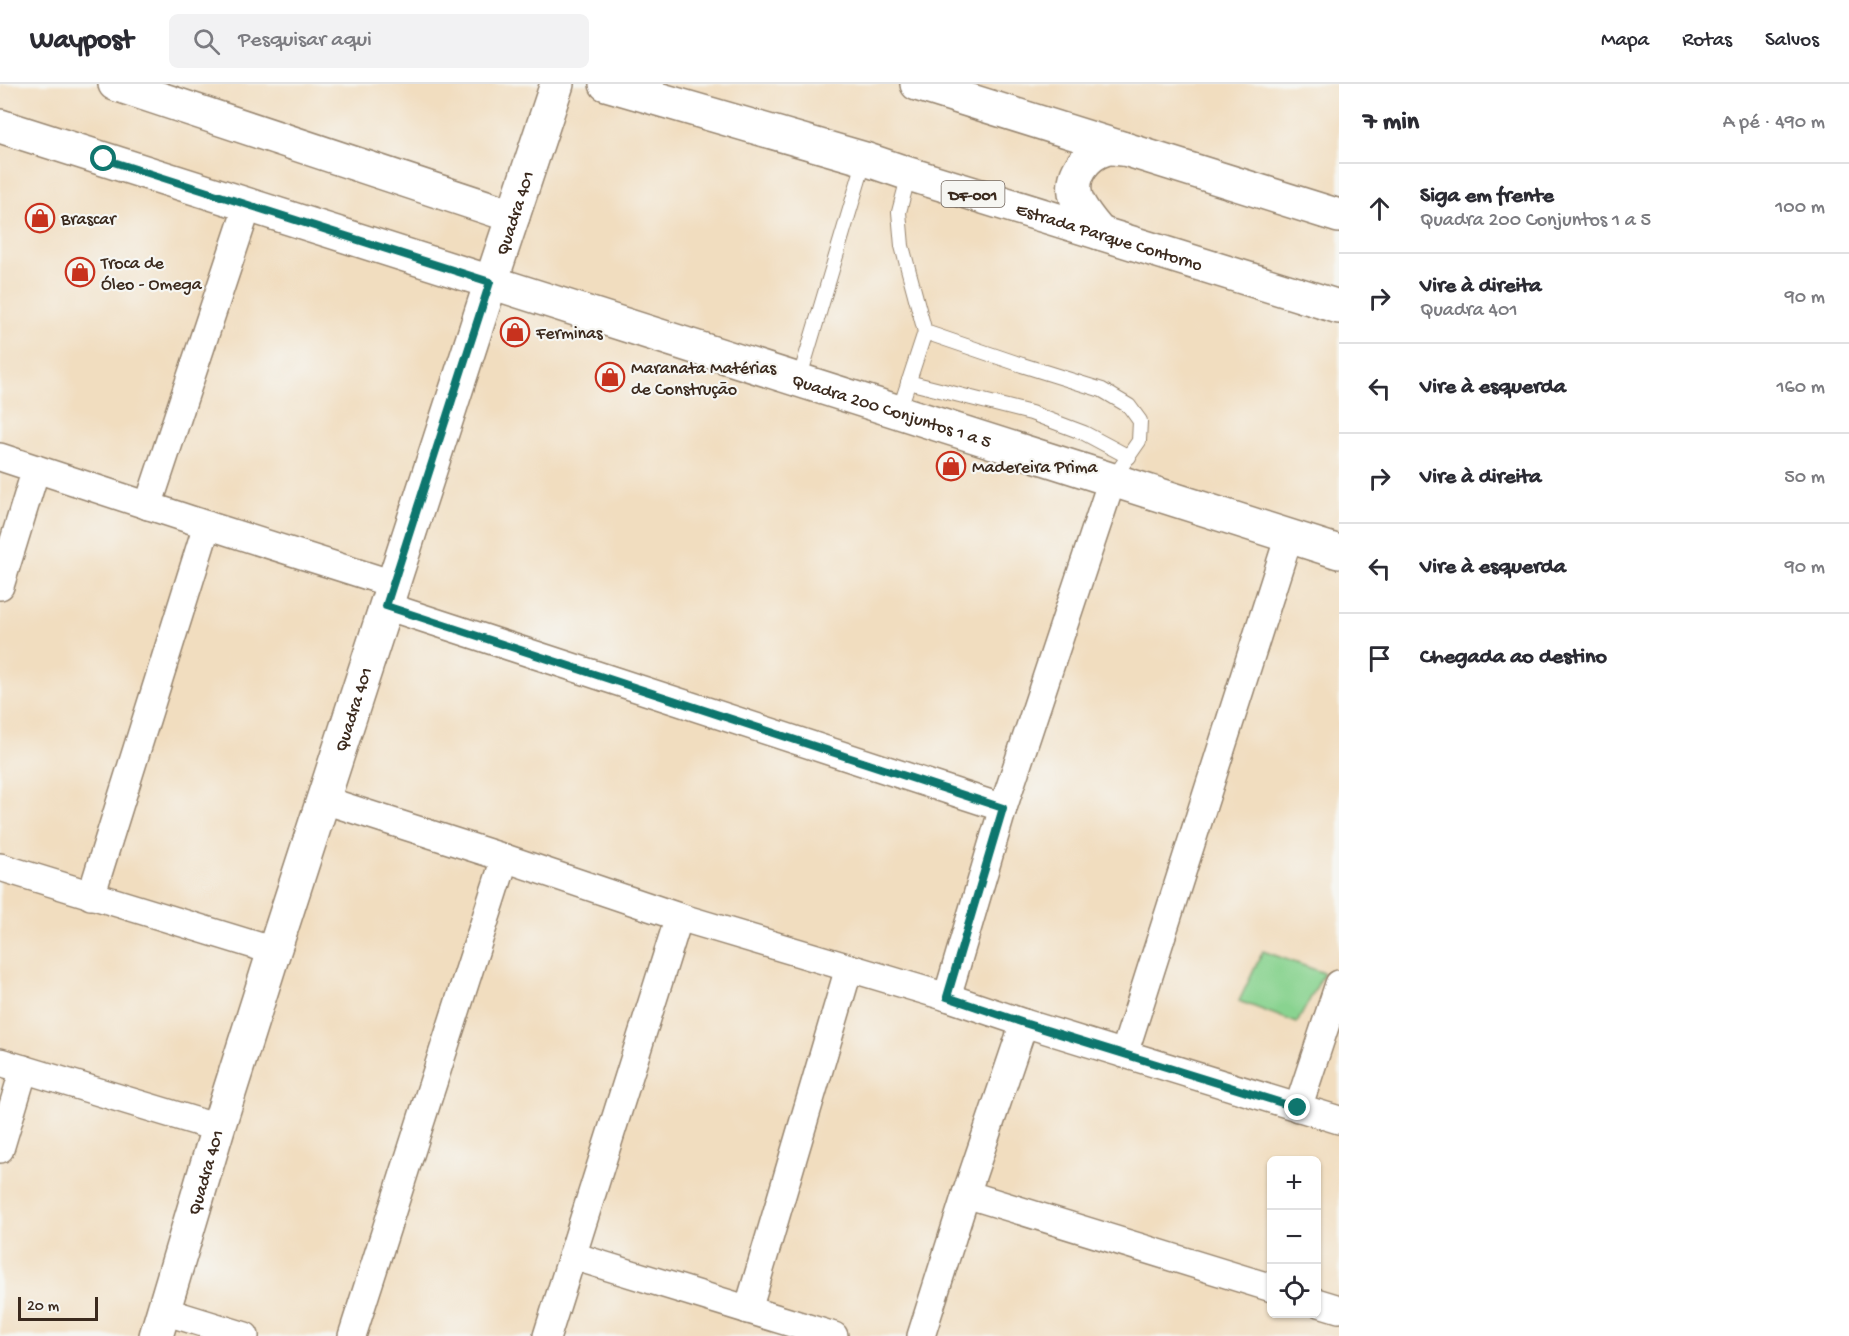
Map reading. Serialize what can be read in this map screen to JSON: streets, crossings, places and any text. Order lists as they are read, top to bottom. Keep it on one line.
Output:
{"streets":{"main road":["DF-001","Quadra 401","Estrada Parque Contorno","Quadra 200 Conjuntos 1 a 5"]},"crossings":[["Quadra 401","Quadra 200 Conjuntos 1 a 5"]],"places":{"shop":["Brascar","Troca de Óleo - Omega","Ferminas","Maranata Matérias de Construção","Madereira Prima"]},"scale_bar":"20 m","page":{"header":"Waypost","search":"Pesquisar aqui","nav":["Mapa","Rotas","Salvos"],"heading":["7 min","A pé · 490 m"],"list":[["Siga em frente","Quadra 200 Conjuntos 1 a 5","100 m"],["Vire à direita","Quadra 401","90 m"],["Vire à esquerda","160 m"],["Vire à direita","50 m"],["Vire à esquerda","90 m"],"Chegada ao destino"],"map_buttons":["+","−"],"scale":"20 m"}}
